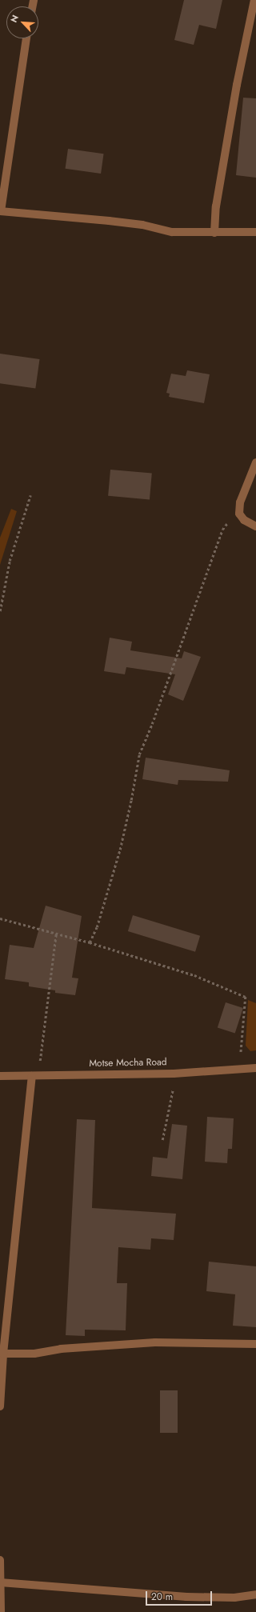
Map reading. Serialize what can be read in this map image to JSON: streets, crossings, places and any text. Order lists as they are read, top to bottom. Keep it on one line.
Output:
{"streets":{"street":["Motse Mocha Road"]},"scale_bar":"20 m","north":"top left"}
